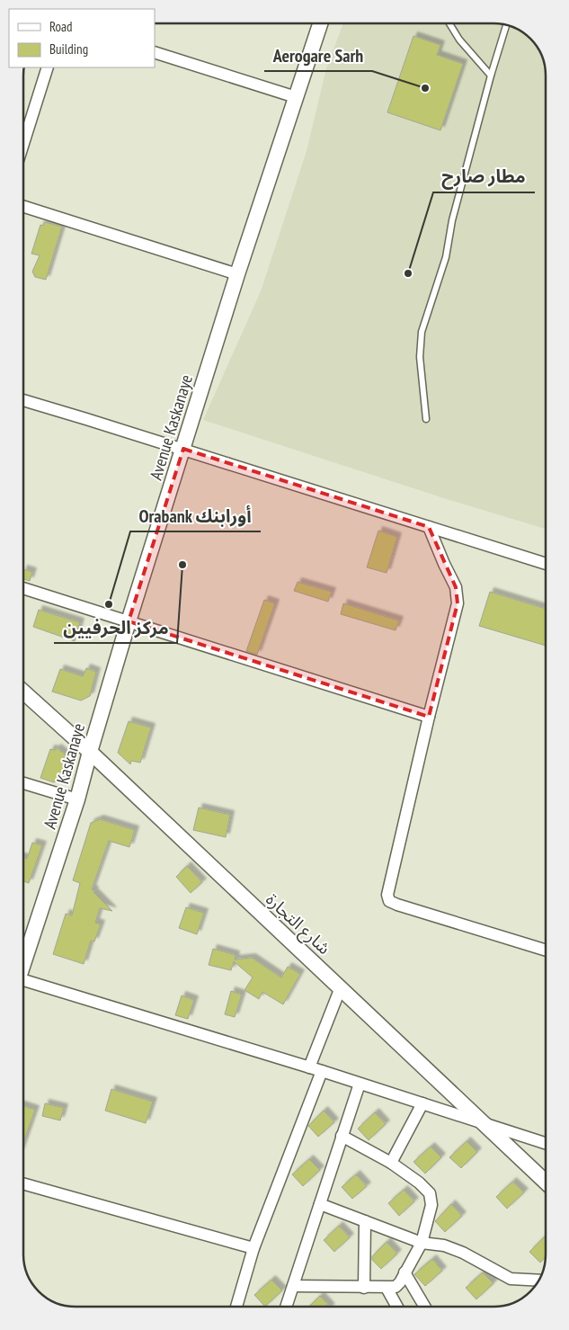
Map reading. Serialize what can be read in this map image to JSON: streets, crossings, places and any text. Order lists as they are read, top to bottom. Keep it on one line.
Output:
{"streets":{"street":["Avenue Kaskanaye","شارع التجارة"]},"crossings":[["Avenue Kaskanaye","شارع التجارة"]],"places":["Aerogare Sarh","مطار صارح","مركز الحرفيين","Orabank أورابنك"],"legend":["Road","Building"]}
